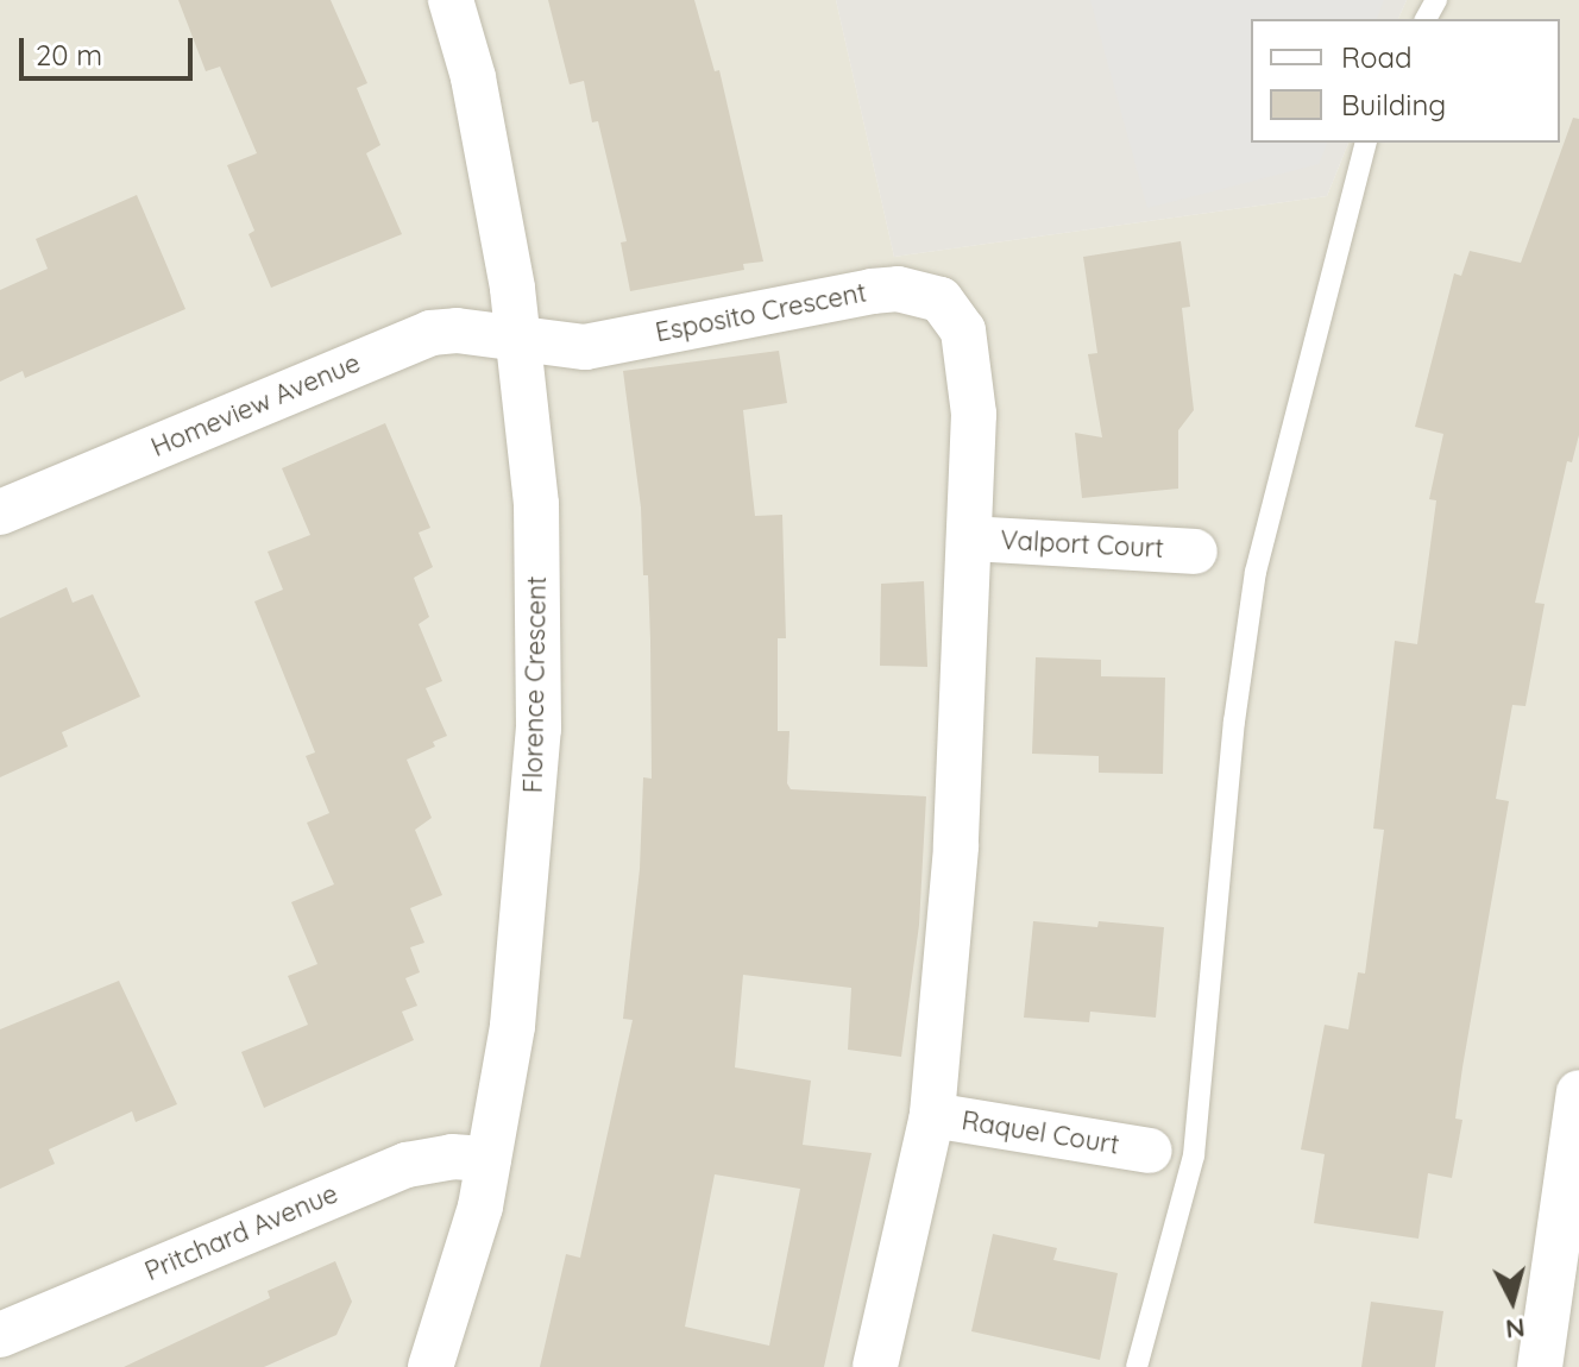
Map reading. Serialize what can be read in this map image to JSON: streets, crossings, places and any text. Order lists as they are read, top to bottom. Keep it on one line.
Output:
{"streets":{"street":["Esposito Crescent","Homeview Avenue","Valport Court","Florence Crescent","Raquel Court","Pritchard Avenue"]},"crossings":[["Esposito Crescent","Homeview Avenue"],["Esposito Crescent","Valport Court"],["Esposito Crescent","Florence Crescent"],["Homeview Avenue","Florence Crescent"],["Florence Crescent","Pritchard Avenue"]],"legend":["Road","Building"],"scale_bar":"20 m","north":"bottom"}
